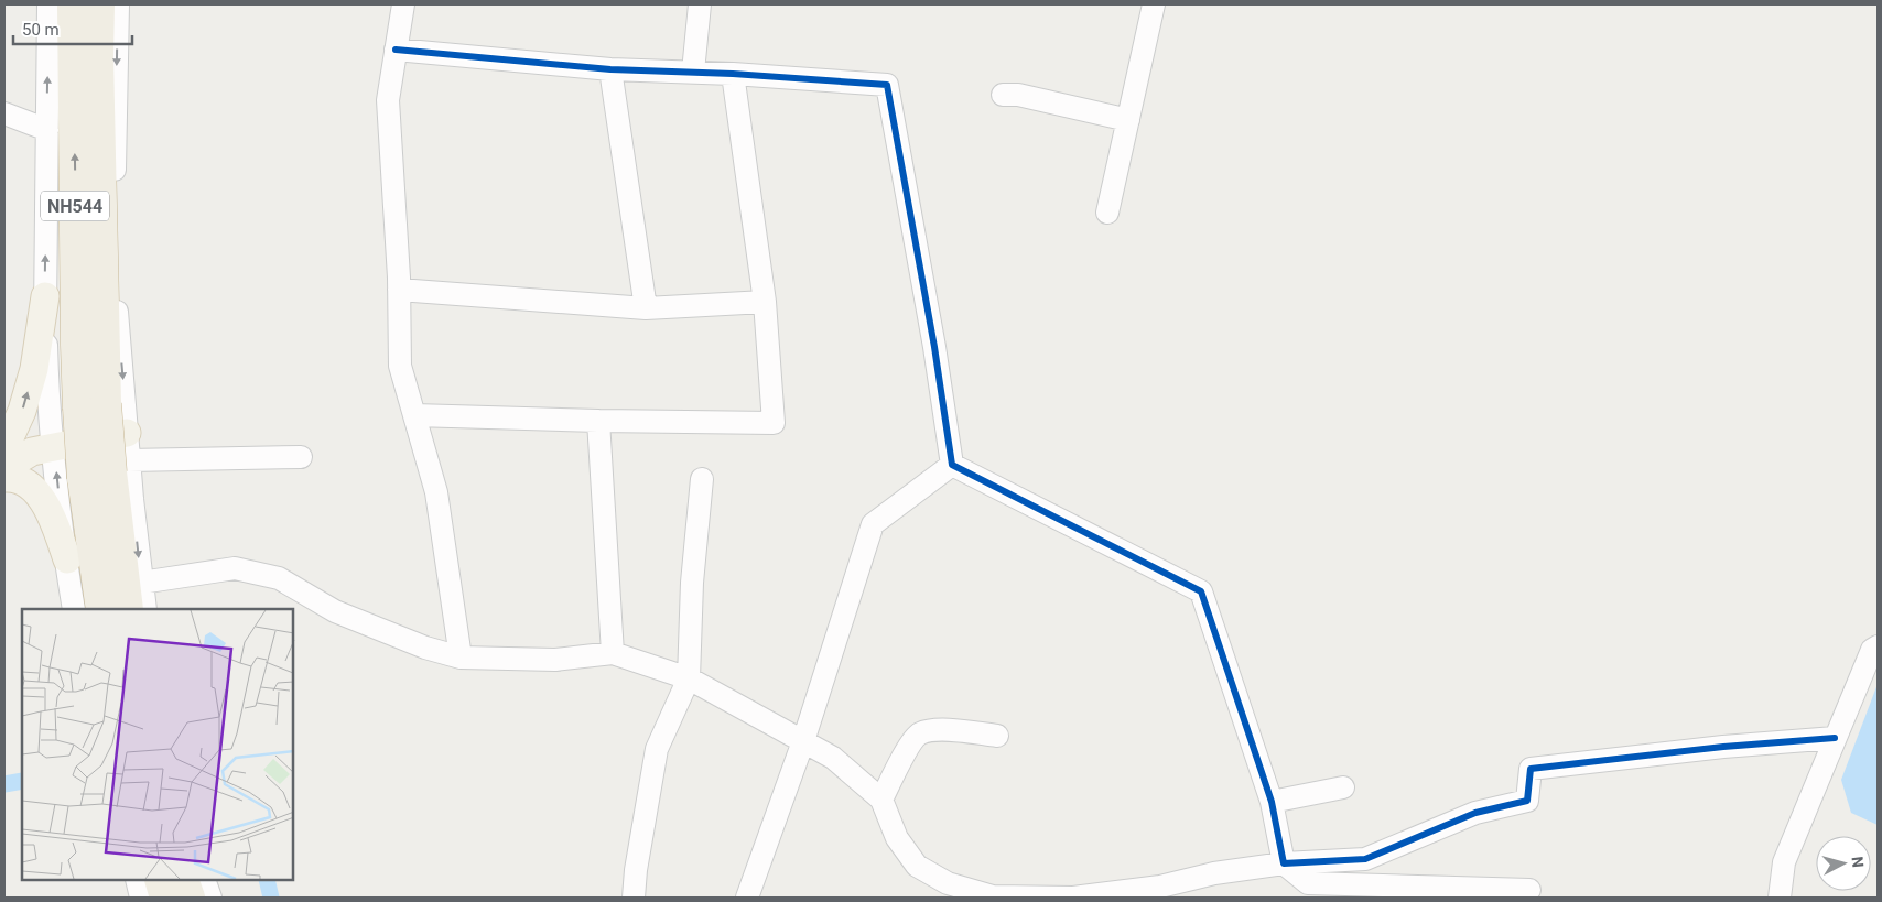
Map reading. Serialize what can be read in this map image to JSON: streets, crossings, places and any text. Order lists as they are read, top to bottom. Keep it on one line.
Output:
{"streets":{"highway":["NH544"]},"scale_bar":"50 m","north":"right"}
